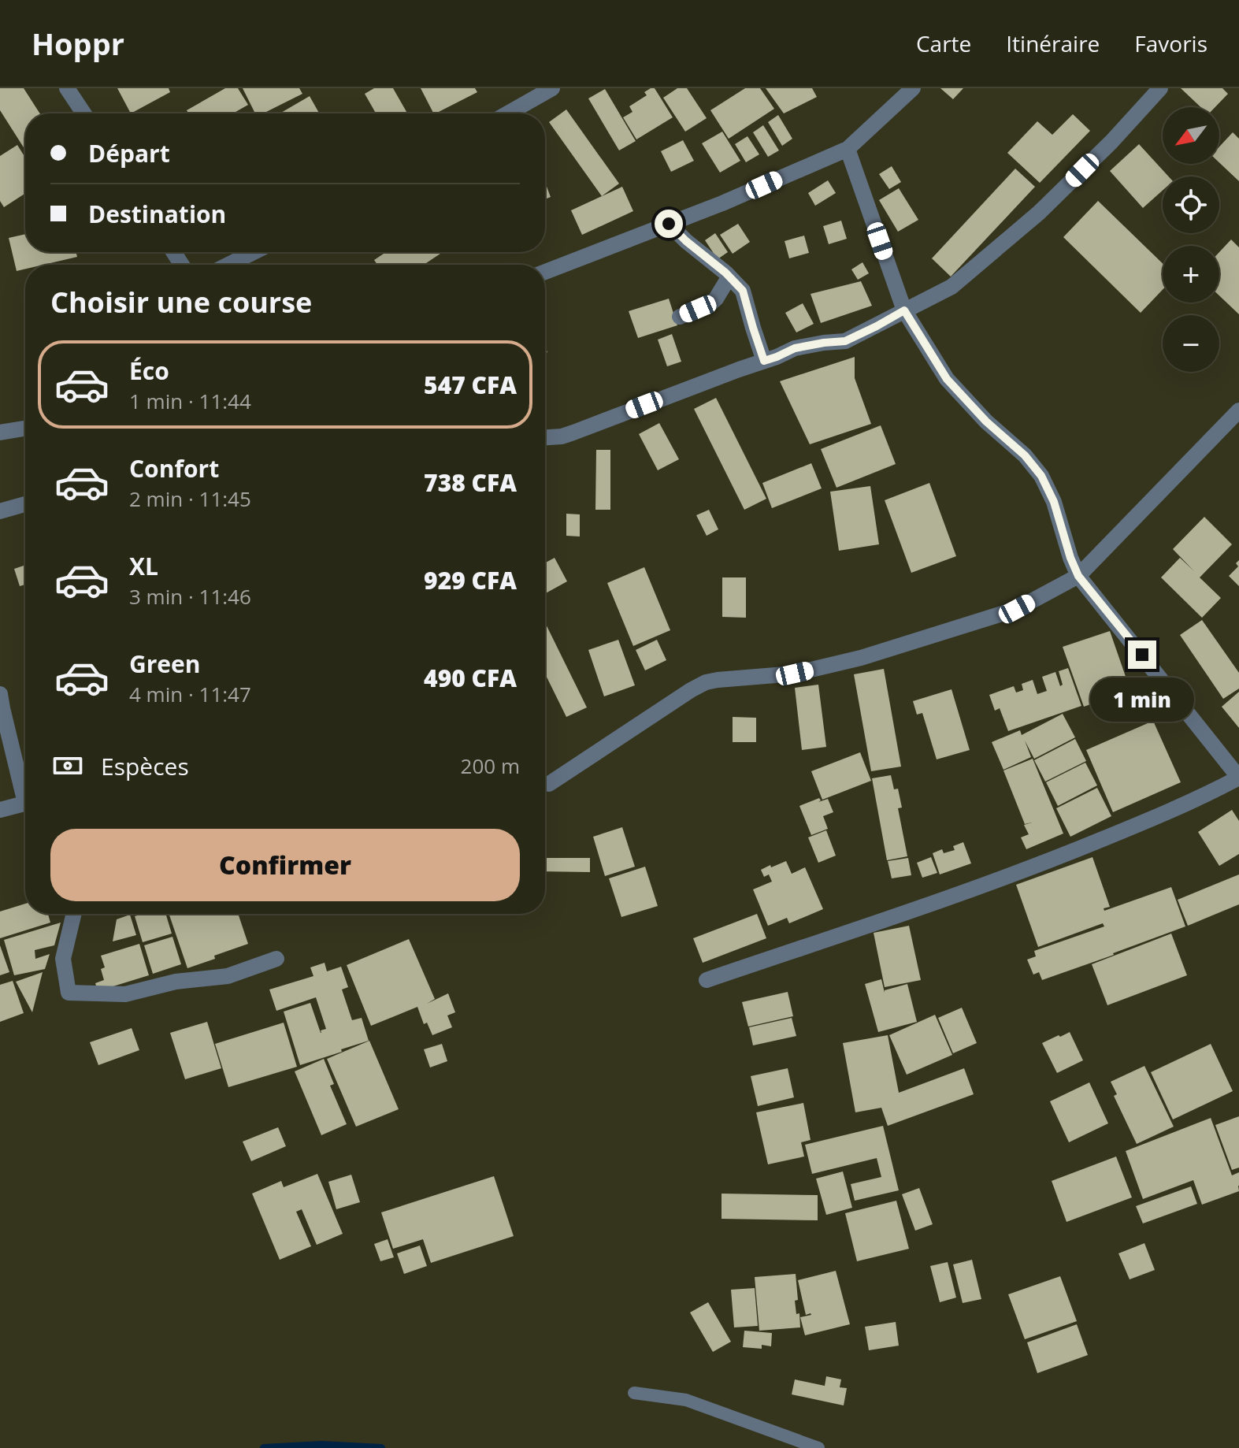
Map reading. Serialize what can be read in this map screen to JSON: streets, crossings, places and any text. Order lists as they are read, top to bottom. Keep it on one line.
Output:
{"north":"bottom left","page":{"header":"Hoppr","nav":["Carte","Itinéraire","Favoris"],"map_buttons":["+","−"],"banner":["Départ","Destination"],"heading":"Choisir une course","list":[{"name":"Éco","note":"1 min · 11:44","value":"547 CFA"},{"name":"Confort","note":"2 min · 11:45","value":"738 CFA"},{"name":"XL","note":"3 min · 11:46","value":"929 CFA"},{"name":"Green","note":"4 min · 11:47","value":"490 CFA"}],"bubble":"1 min","pay":["Espèces","200 m"],"buttons":"Confirmer"}}
